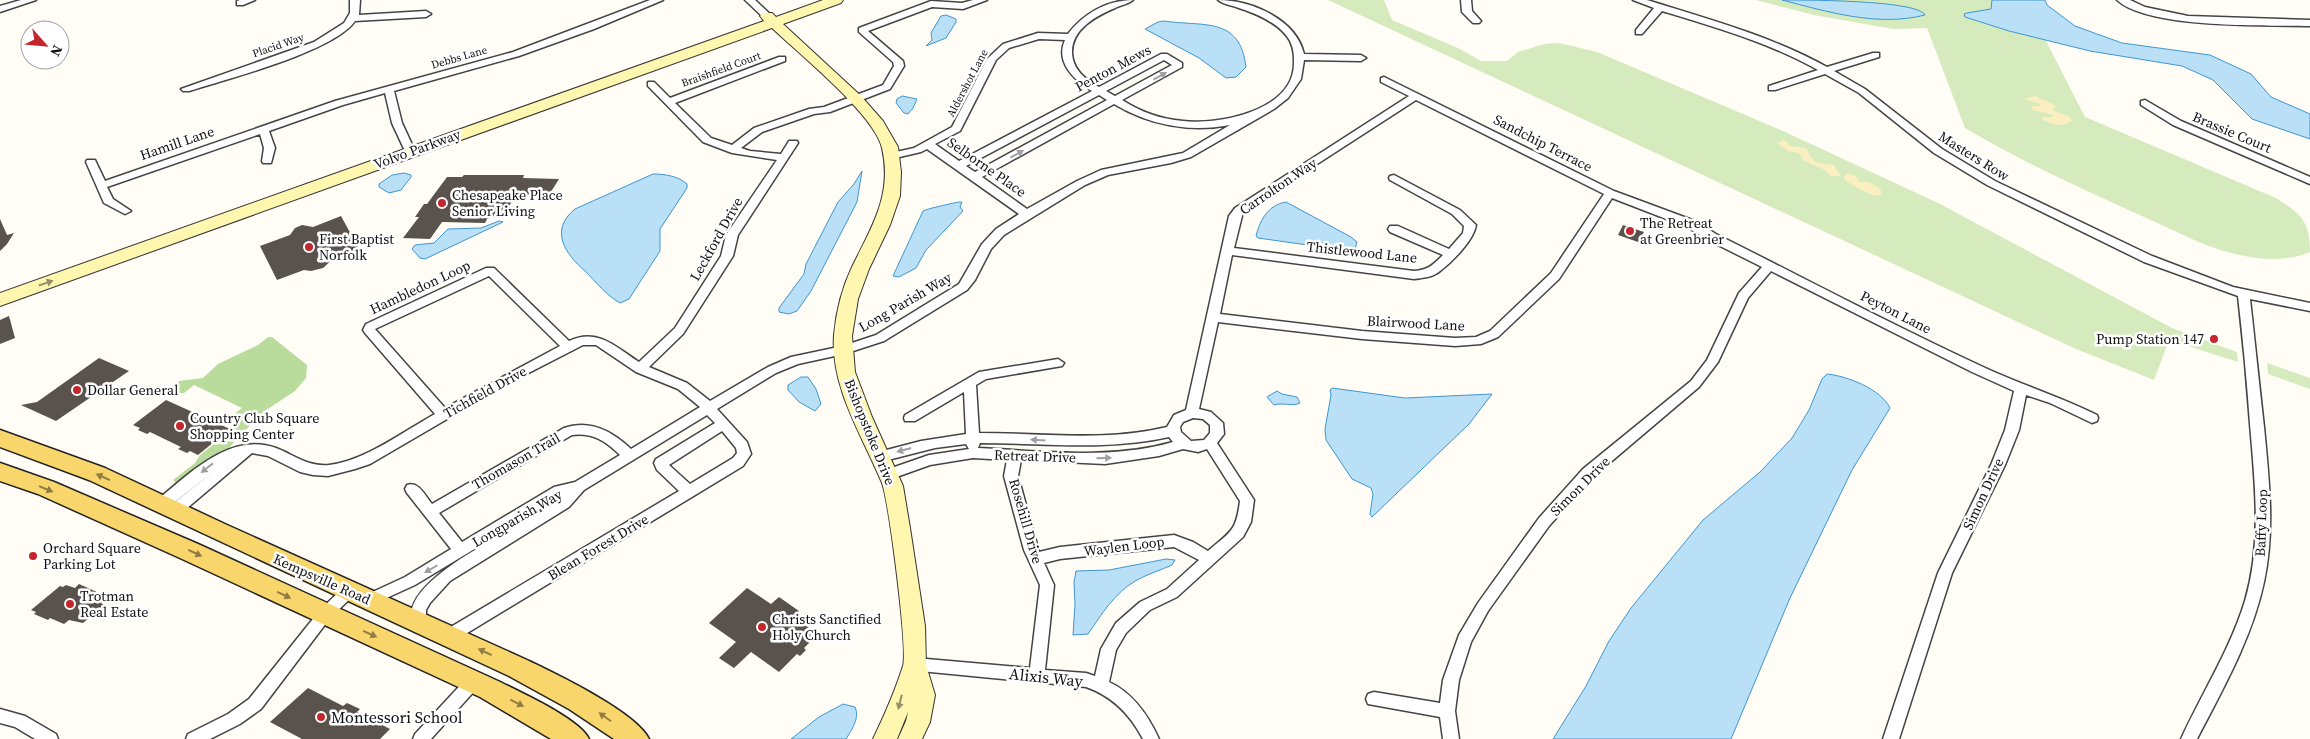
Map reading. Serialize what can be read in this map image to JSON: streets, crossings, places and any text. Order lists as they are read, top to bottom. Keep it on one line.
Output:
{"streets":{"main road":["Volvo Parkway","Bishopstoke Drive","Kempsville Road"],"street":["Placid Way","Debbs Lane","Penton Mews","Braishfield Court","Aldershot Lane","Brassie Court","Hamill Lane","Sandchip Terrace","Masters Row","Selborne Place","Carrolton Way","Leckford Drive","Thistlewood Lane","Hambledon Loop","Long Parish Way","Peyton Lane","Blairwood Lane","Tichfield Drive","Retreat Drive","Thomason Trail","Simon Drive","Longparish Way","Rosehill Drive","Baffy Loop","Waylen Loop","Blean Forest Drive","Alixis Way"]},"crossings":[["Debbs Lane","Hamill Lane"],["Penton Mews","Selborne Place"],["Aldershot Lane","Selborne Place"],["Aldershot Lane","Bishopstoke Drive"],["Sandchip Terrace","Carrolton Way"],["Sandchip Terrace","Peyton Lane"],["Sandchip Terrace","Blairwood Lane"],["Volvo Parkway","Bishopstoke Drive"],["Masters Row","Baffy Loop"],["Selborne Place","Long Parish Way"],["Carrolton Way","Thistlewood Lane"],["Carrolton Way","Blairwood Lane"],["Carrolton Way","Retreat Drive"],["Leckford Drive","Tichfield Drive"],["Hambledon Loop","Tichfield Drive"],["Long Parish Way","Tichfield Drive"],["Long Parish Way","Bishopstoke Drive"],["Long Parish Way","Thomason Trail"],["Long Parish Way","Longparish Way"],["Peyton Lane","Simon Drive"],["Tichfield Drive","Blean Forest Drive"],["Tichfield Drive","Kempsville Road"],["Bishopstoke Drive","Retreat Drive"],["Bishopstoke Drive","Alixis Way"],["Retreat Drive","Rosehill Drive"],["Longparish Way","Kempsville Road"],["Rosehill Drive","Waylen Loop"],["Rosehill Drive","Alixis Way"],["Blean Forest Drive","Kempsville Road"]],"places":["Chesapeake Place Senior Living","The Retreat at Greenbrier","First Baptist Norfolk","Pump Station 147","Dollar General","Country Club Square Shopping Center","Orchard Square Parking Lot","Trotman Real Estate","Christs Sanctified Holy Church","Montessori School"],"north":"bottom right"}
